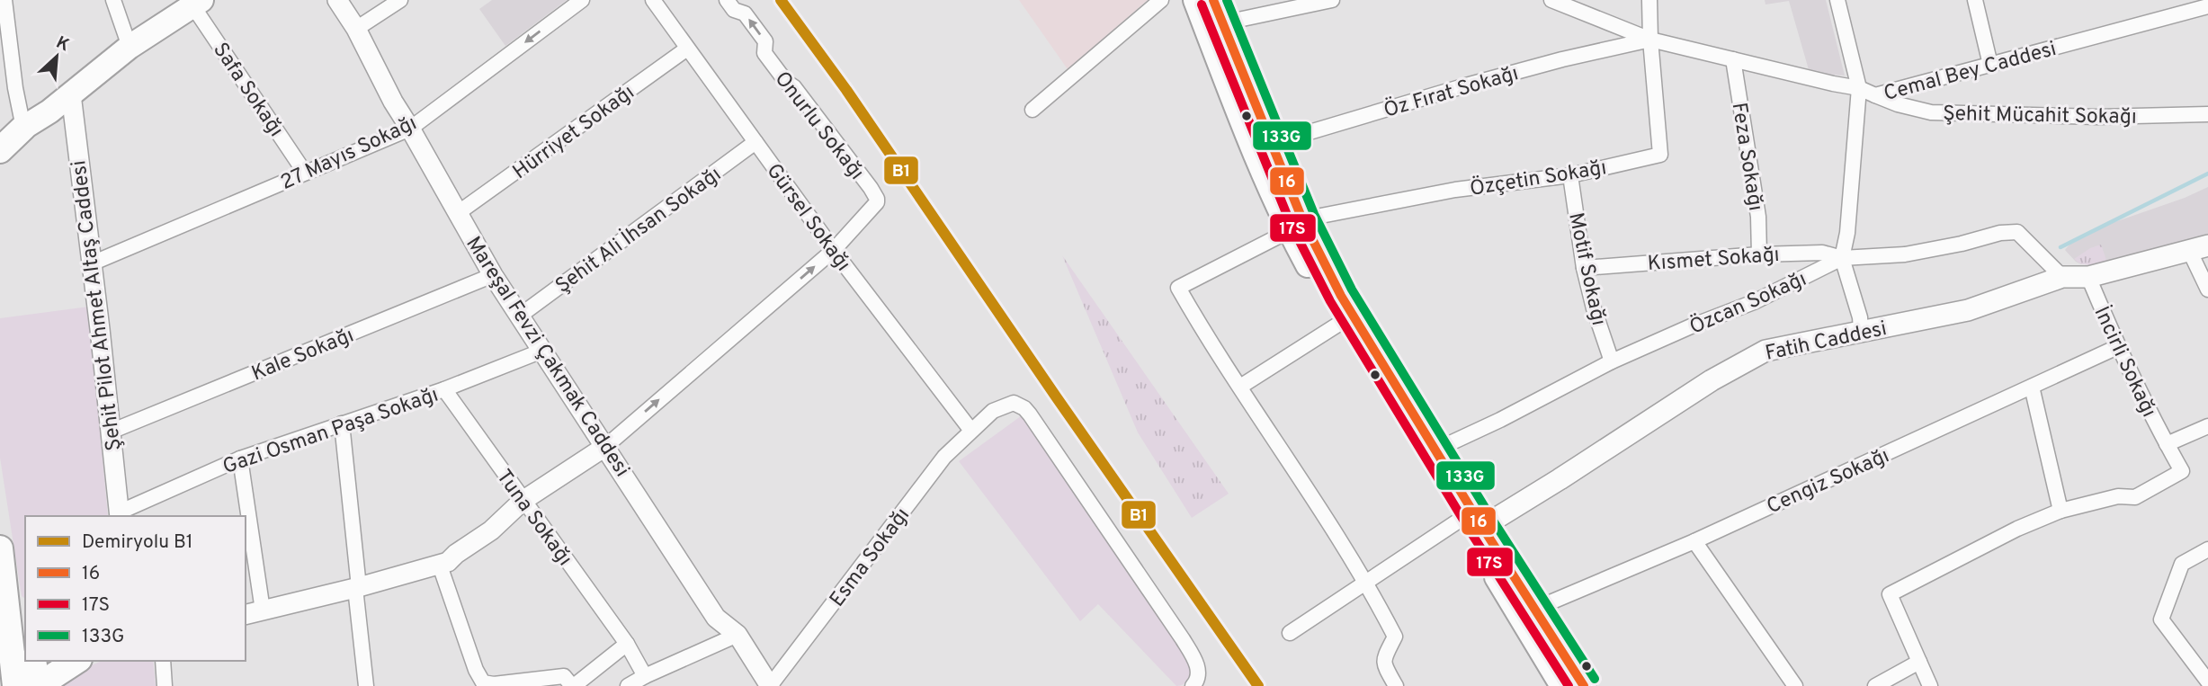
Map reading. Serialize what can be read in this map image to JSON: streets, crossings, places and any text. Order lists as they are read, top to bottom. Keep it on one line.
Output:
{"streets":{"main road":["Fatih Caddesi"],"street":["Cemal Bey Caddesi","Safa Sokağı","Öz Fırat Sokağı","Şehit Mücahit Sokağı","Onurlu Sokağı","Hürriyet Sokağı","27 Mayıs Sokağı","Feza Sokağı","Özçetin Sokağı","Gürsel Sokağı","Şehit Ali İhsan Sokağı","Kısmet Sokağı","Motif Sokağı","Özcan Sokağı","Şehit Pilot Ahmet Altaş Caddesi","Kale Sokağı","Mareşal Fevzi Çakmak Caddesi","İncirli Sokağı","Gazi Osman Paşa Sokağı","Cengiz Sokağı","Tuna Sokağı","Esma Sokağı"]},"crossings":[["Cemal Bey Caddesi","Öz Fırat Sokağı"],["Cemal Bey Caddesi","Şehit Mücahit Sokağı"],["Cemal Bey Caddesi","Feza Sokağı"],["Cemal Bey Caddesi","Özçetin Sokağı"],["Safa Sokağı","27 Mayıs Sokağı"],["Öz Fırat Sokağı","Özçetin Sokağı"],["Onurlu Sokağı","Gürsel Sokağı"],["Hürriyet Sokağı","Gürsel Sokağı"],["Hürriyet Sokağı","Mareşal Fevzi Çakmak Caddesi"],["27 Mayıs Sokağı","Şehit Pilot Ahmet Altaş Caddesi"],["27 Mayıs Sokağı","Mareşal Fevzi Çakmak Caddesi"],["Feza Sokağı","Kısmet Sokağı"],["Özçetin Sokağı","Motif Sokağı"],["Gürsel Sokağı","Şehit Ali İhsan Sokağı"],["Gürsel Sokağı","Esma Sokağı"],["Şehit Ali İhsan Sokağı","Mareşal Fevzi Çakmak Caddesi"],["Kısmet Sokağı","Motif Sokağı"],["Kısmet Sokağı","Özcan Sokağı"],["Motif Sokağı","Özcan Sokağı"],["Özcan Sokağı","Fatih Caddesi"],["Şehit Pilot Ahmet Altaş Caddesi","Kale Sokağı"],["Şehit Pilot Ahmet Altaş Caddesi","Gazi Osman Paşa Sokağı"],["Fatih Caddesi","İncirli Sokağı"],["Kale Sokağı","Mareşal Fevzi Çakmak Caddesi"],["Mareşal Fevzi Çakmak Caddesi","Gazi Osman Paşa Sokağı"],["Mareşal Fevzi Çakmak Caddesi","Esma Sokağı"],["İncirli Sokağı","Cengiz Sokağı"],["Gazi Osman Paşa Sokağı","Tuna Sokağı"]],"one_way":["Onurlu Sokağı","27 Mayıs Sokağı"],"lines":["rail line B1","transit line 16","transit line 133G","transit line 17S"],"legend":["Demiryolu B1","16","17S","133G"],"north":"top right"}
